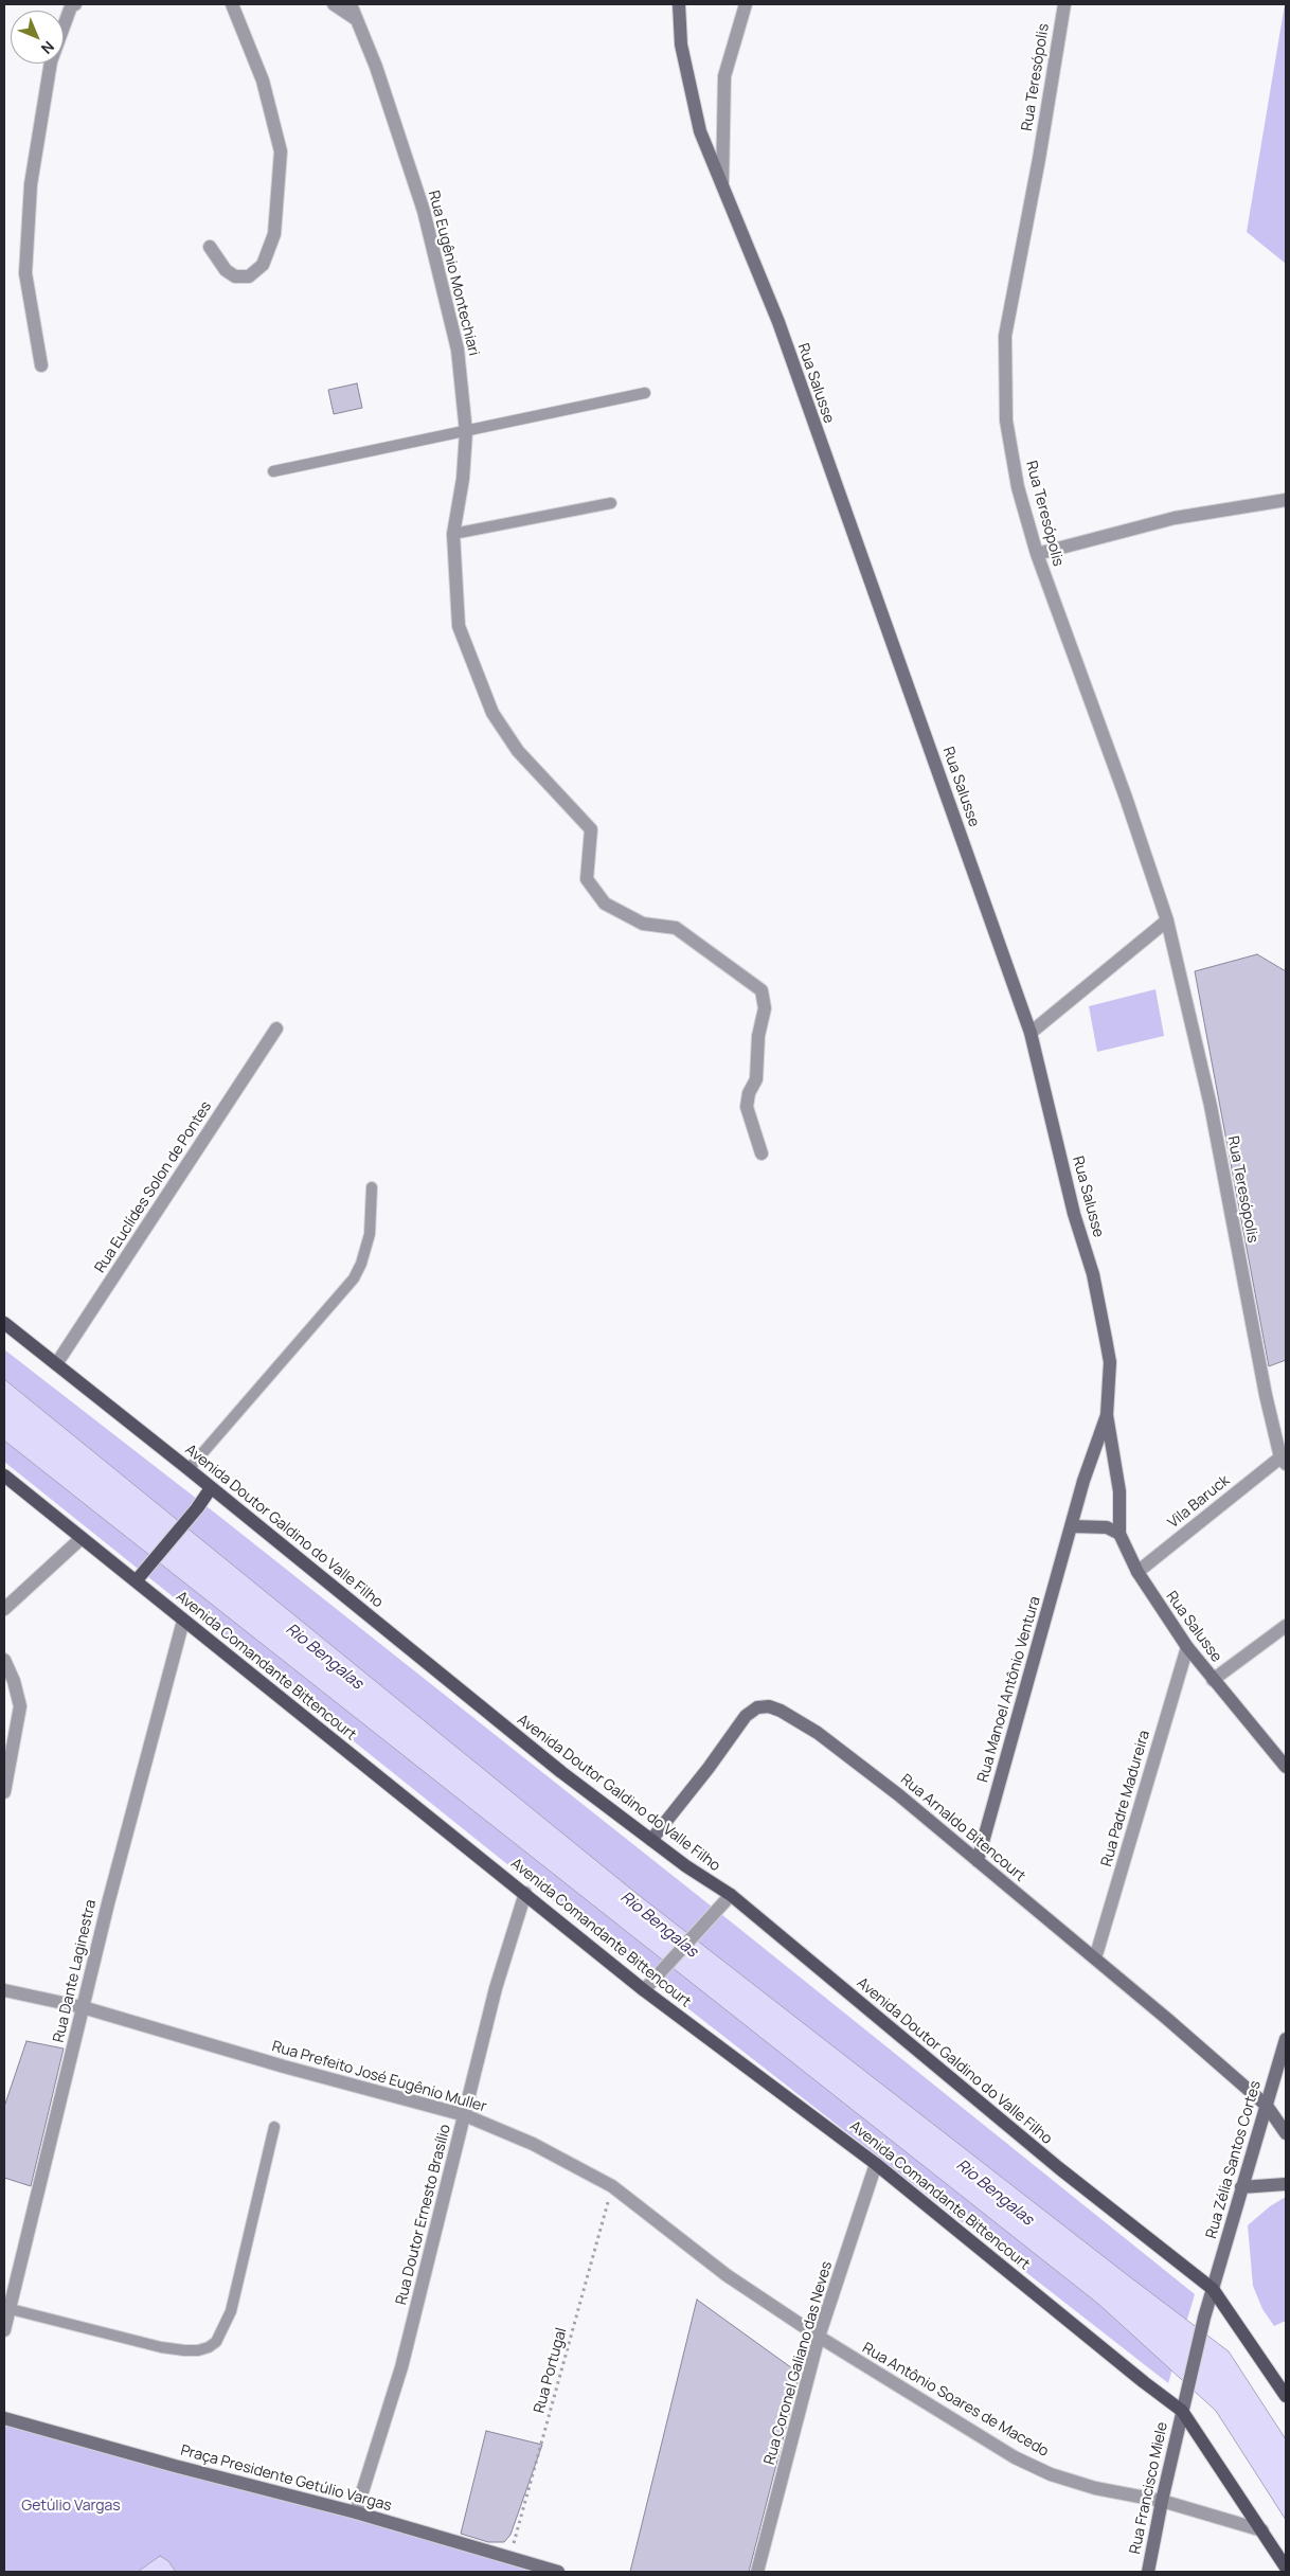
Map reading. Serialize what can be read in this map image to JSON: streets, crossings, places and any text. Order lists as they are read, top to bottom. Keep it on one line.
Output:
{"streets":{"main road":["Avenida Doutor Galdino do Valle Filho","Avenida Comandante Bittencourt"],"street":["Rua Teresópolis","Rua Eugênio Montechiari","Rua Salusse","Rua Euclídes Solon de Pontes","Vila Baruck","Rua Manoel Antônio Ventura","Rua Padre Madureira","Rua Arnaldo Bitencourt","Rua Dante Laginestra","Rua Prefeito José Eugênio Muller","Rua Zélia Santos Cortes","Rua Doutor Ernesto Brasílio","Rua Coronel Galiano das Neves","Rua Antônio Soares de Macedo","Praça Presidente Getúlio Vargas","Rua Francisco Miele"],"path":["Rua Portugal"]},"crossings":[["Rua Teresópolis","Vila Baruck"],["Rua Salusse","Vila Baruck"],["Rua Salusse","Rua Manoel Antônio Ventura"],["Rua Salusse","Rua Padre Madureira"],["Rua Euclídes Solon de Pontes","Avenida Doutor Galdino do Valle Filho"],["Avenida Doutor Galdino do Valle Filho","Rua Arnaldo Bitencourt"],["Avenida Doutor Galdino do Valle Filho","Rua Zélia Santos Cortes"],["Avenida Comandante Bittencourt","Rua Dante Laginestra"],["Avenida Comandante Bittencourt","Rua Doutor Ernesto Brasílio"],["Avenida Comandante Bittencourt","Rua Coronel Galiano das Neves"],["Avenida Comandante Bittencourt","Rua Antônio Soares de Macedo"],["Avenida Comandante Bittencourt","Rua Francisco Miele"],["Rua Manoel Antônio Ventura","Rua Arnaldo Bitencourt"],["Rua Padre Madureira","Rua Arnaldo Bitencourt"],["Rua Arnaldo Bitencourt","Rua Zélia Santos Cortes"],["Rua Dante Laginestra","Rua Prefeito José Eugênio Muller"],["Rua Prefeito José Eugênio Muller","Rua Doutor Ernesto Brasílio"],["Rua Prefeito José Eugênio Muller","Rua Coronel Galiano das Neves"],["Rua Prefeito José Eugênio Muller","Rua Portugal"],["Rua Prefeito José Eugênio Muller","Rua Antônio Soares de Macedo"],["Rua Zélia Santos Cortes","Rua Francisco Miele"],["Rua Doutor Ernesto Brasílio","Praça Presidente Getúlio Vargas"],["Rua Coronel Galiano das Neves","Rua Antônio Soares de Macedo"],["Rua Portugal","Praça Presidente Getúlio Vargas"],["Rua Antônio Soares de Macedo","Rua Francisco Miele"]],"water":["Rio Bengalas"],"parks":["Getúlio Vargas"],"north":"bottom right"}
